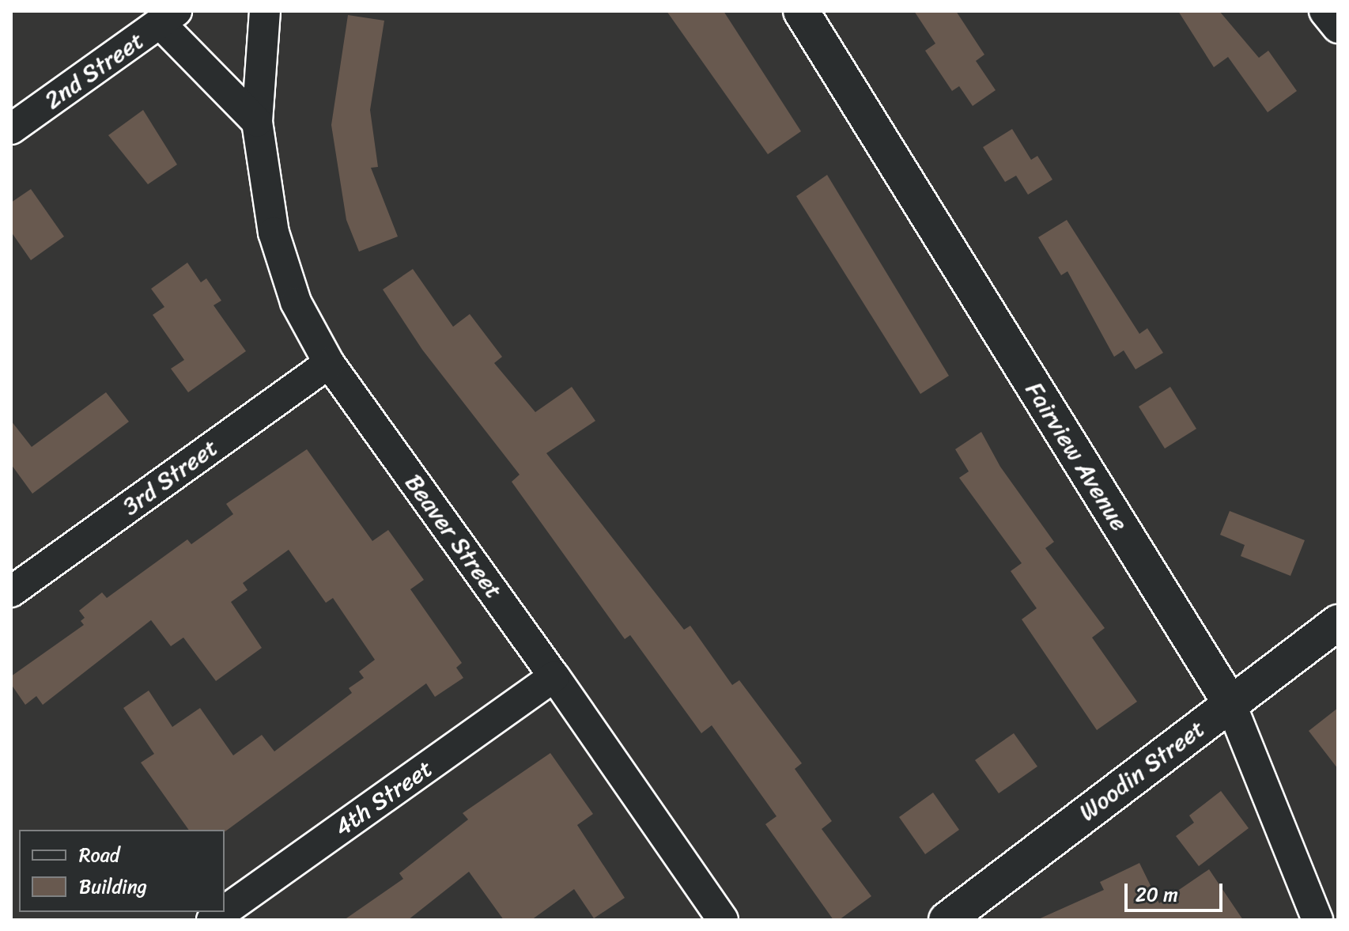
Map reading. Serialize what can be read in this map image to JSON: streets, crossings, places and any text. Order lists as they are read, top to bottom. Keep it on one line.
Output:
{"streets":{"street":["2nd Street","Fairview Avenue","3rd Street","Beaver Street","Woodin Street","4th Street"]},"crossings":[["Fairview Avenue","Woodin Street"],["3rd Street","Beaver Street"],["Beaver Street","4th Street"]],"legend":["Road","Building"],"scale_bar":"20 m"}
